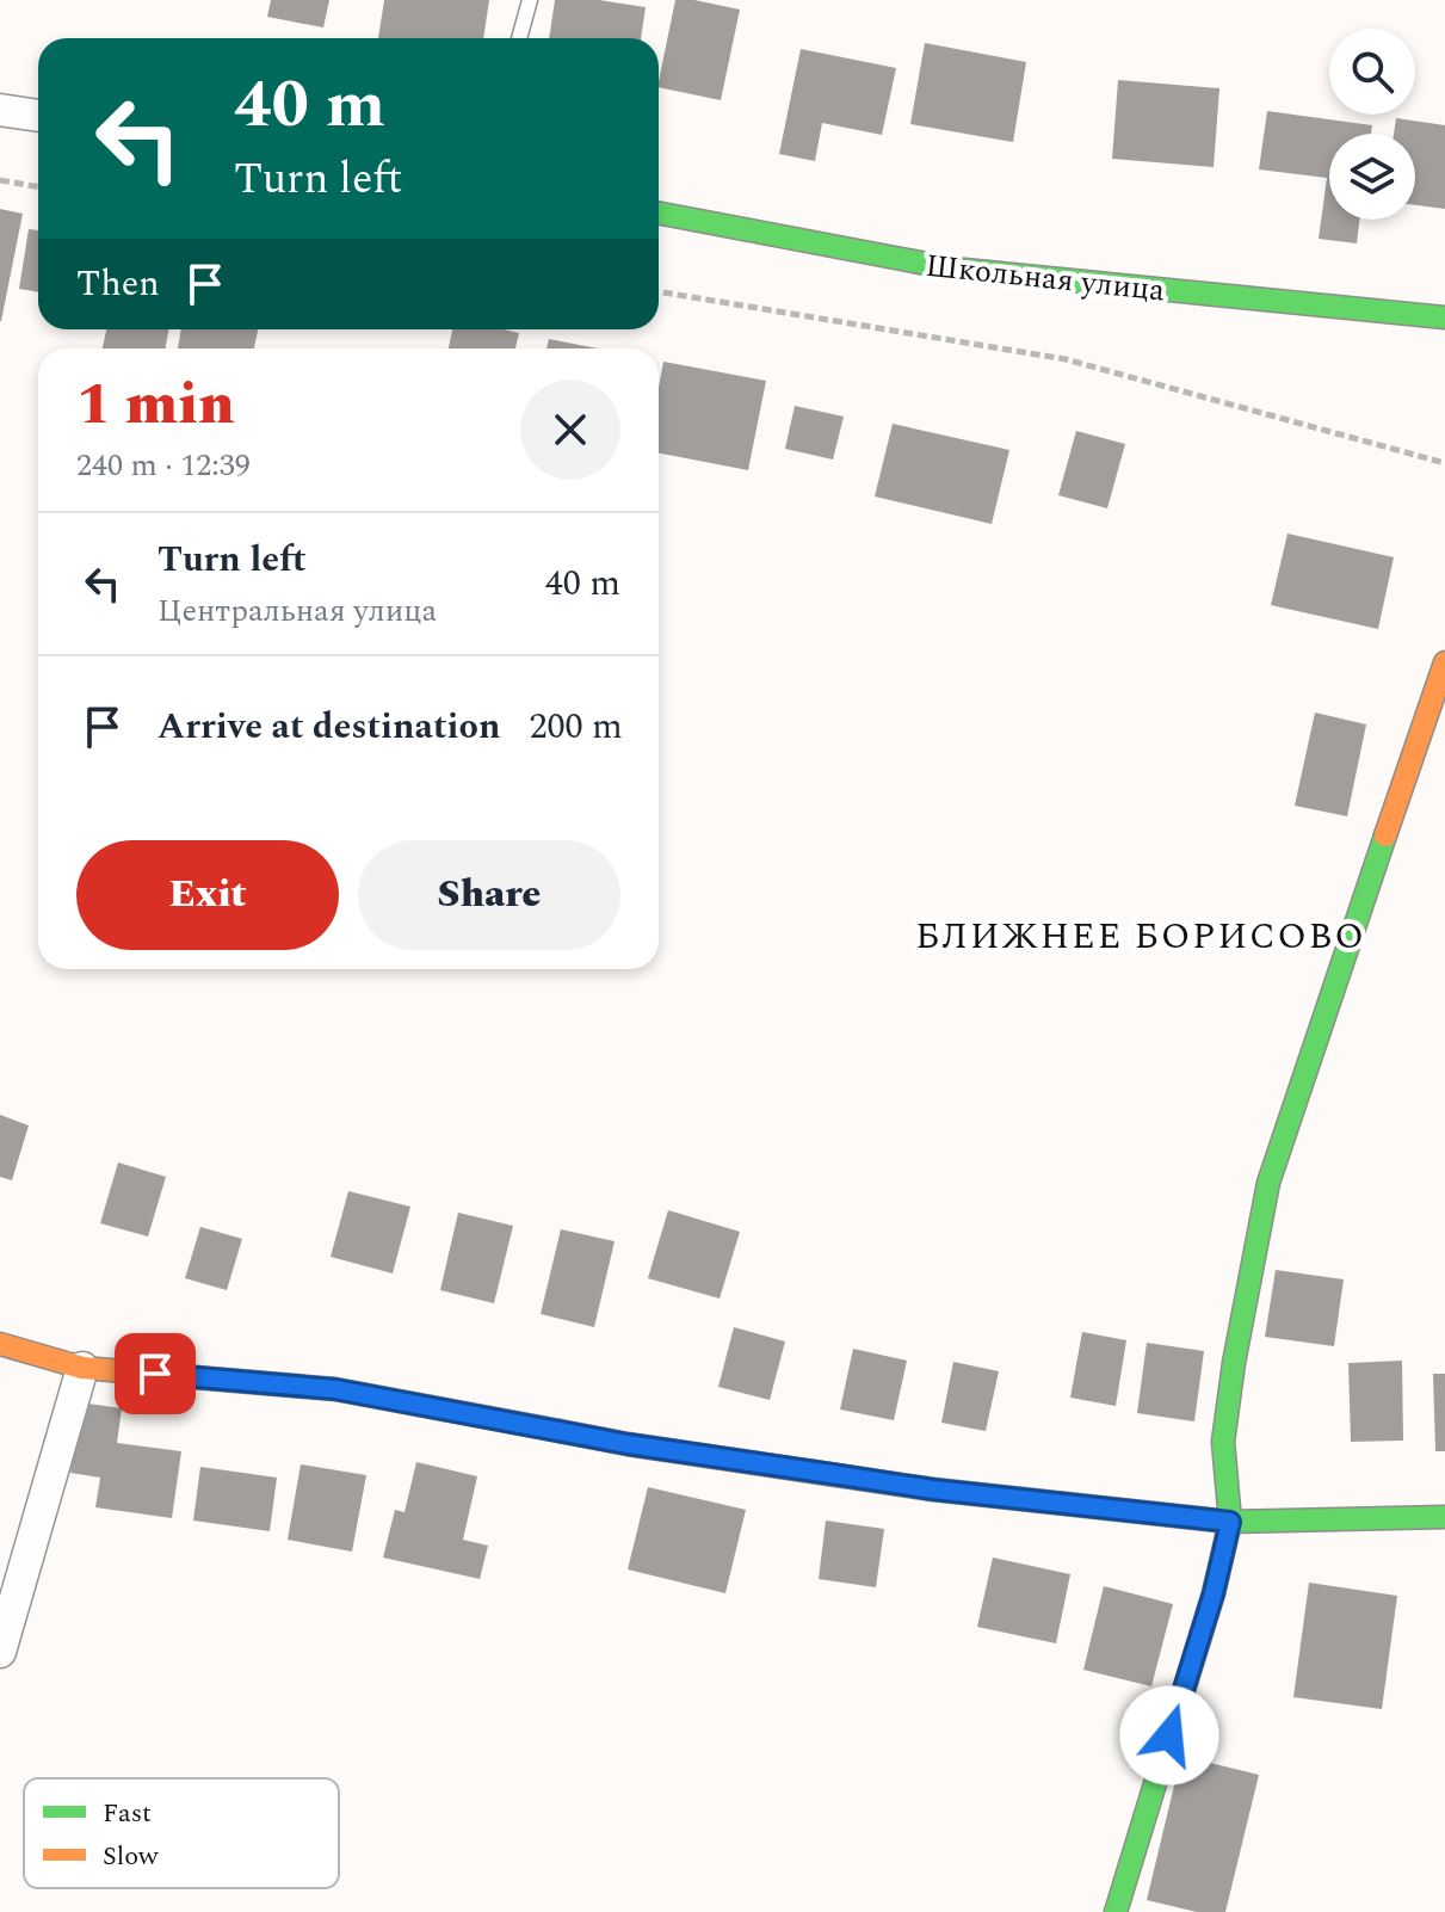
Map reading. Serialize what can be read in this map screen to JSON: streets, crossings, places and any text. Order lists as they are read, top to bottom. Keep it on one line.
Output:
{"streets":{"street":["Школьная улица"]},"districts":["БЛИЖНЕЕ БОРИСОВО"],"legend":["Fast","Slow"],"page":{"turn":["40 m","Turn left"],"then":"Then","heading":["1 min","240 m · 12:39"],"list":[{"name":"Turn left","note":"Центральная улица","value":"40 m"},{"name":"Arrive at destination","value":"200 m"}],"buttons":["Exit","Share"]}}
